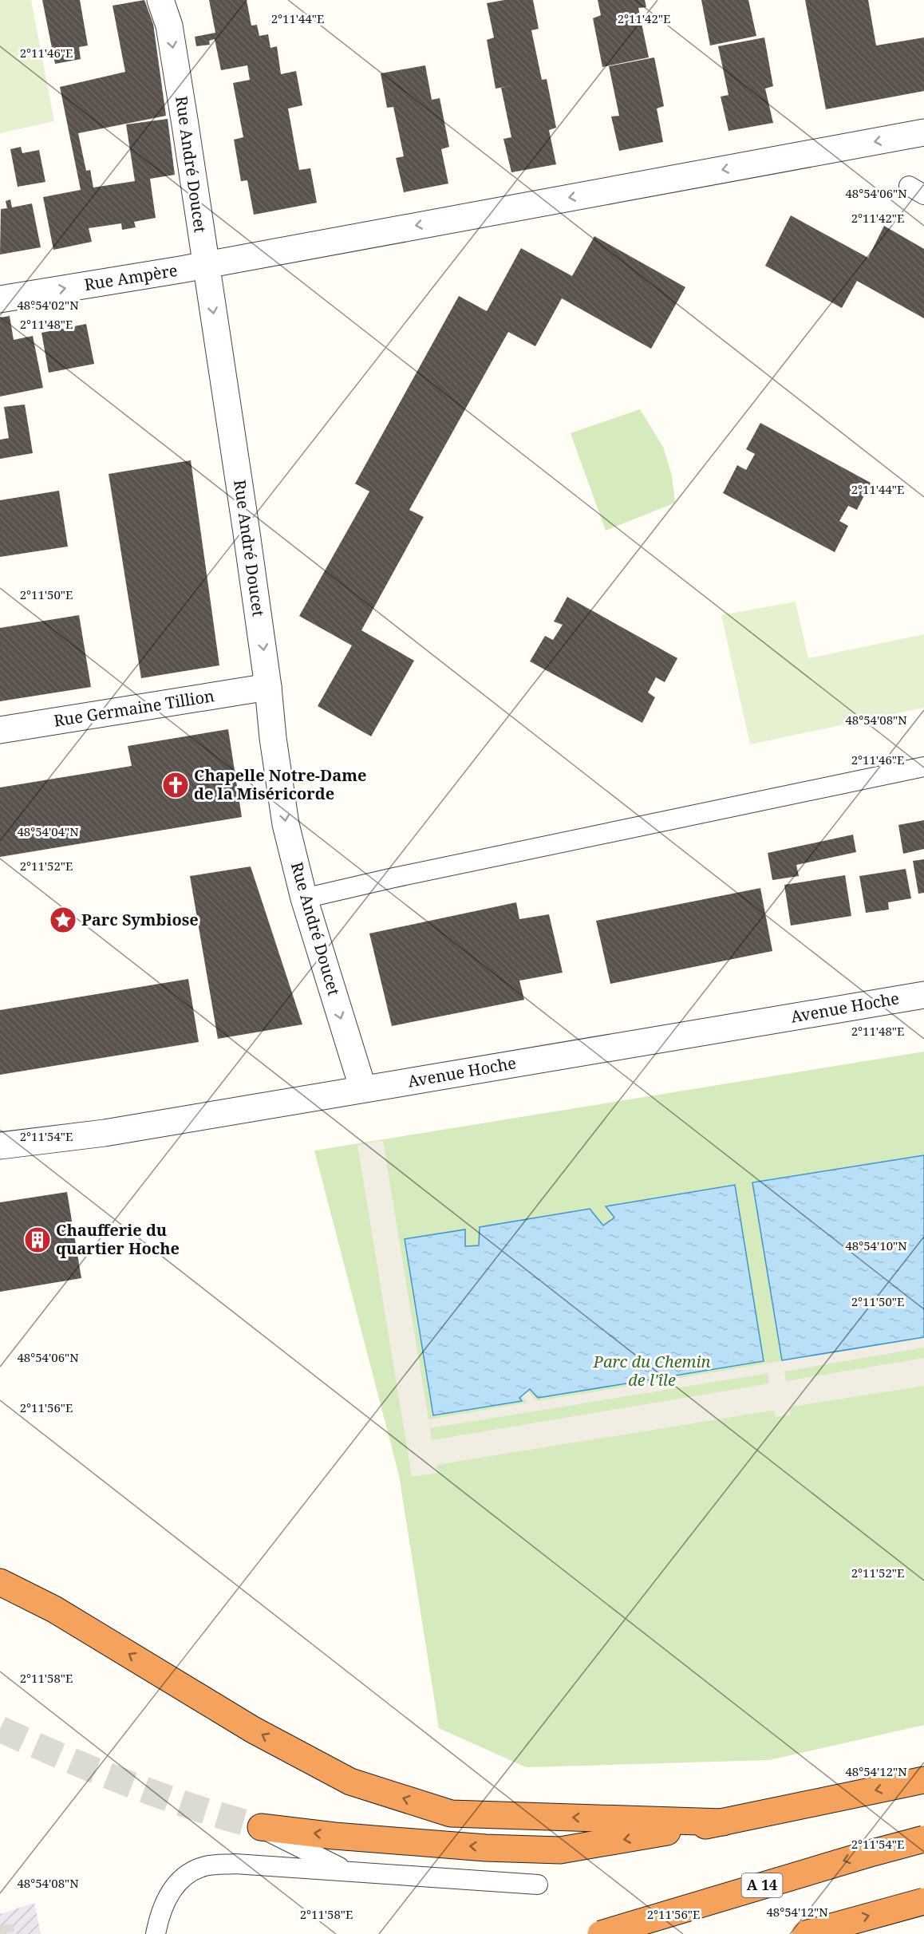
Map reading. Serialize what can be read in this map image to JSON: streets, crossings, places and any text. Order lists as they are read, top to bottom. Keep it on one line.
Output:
{"streets":{"highway":["A 14"],"street":["Rue André Doucet","Rue Ampère","Rue Germaine Tillion","Avenue Hoche"]},"crossings":[["Rue André Doucet","Rue Ampère"],["Rue André Doucet","Rue Germaine Tillion"],["Rue André Doucet","Avenue Hoche"]],"one_way":["Rue André Doucet"],"parks":["Parc du Chemin de l'île"],"places":{"church":["Chapelle Notre-Dame de la Miséricorde"],"place":["Parc Symbiose"],"building":["Chaufferie du quartier Hoche"]},"coordinates":["2°11'44\"E","2°11'42\"E","2°11'46\"E","48°54'06\"N","48°54'02\"N","2°11'48\"E","2°11'50\"E","48°54'08\"N","48°54'04\"N","2°11'52\"E","2°11'54\"E","48°54'10\"N","2°11'56\"E","2°11'58\"E","48°54'12\"N"]}
